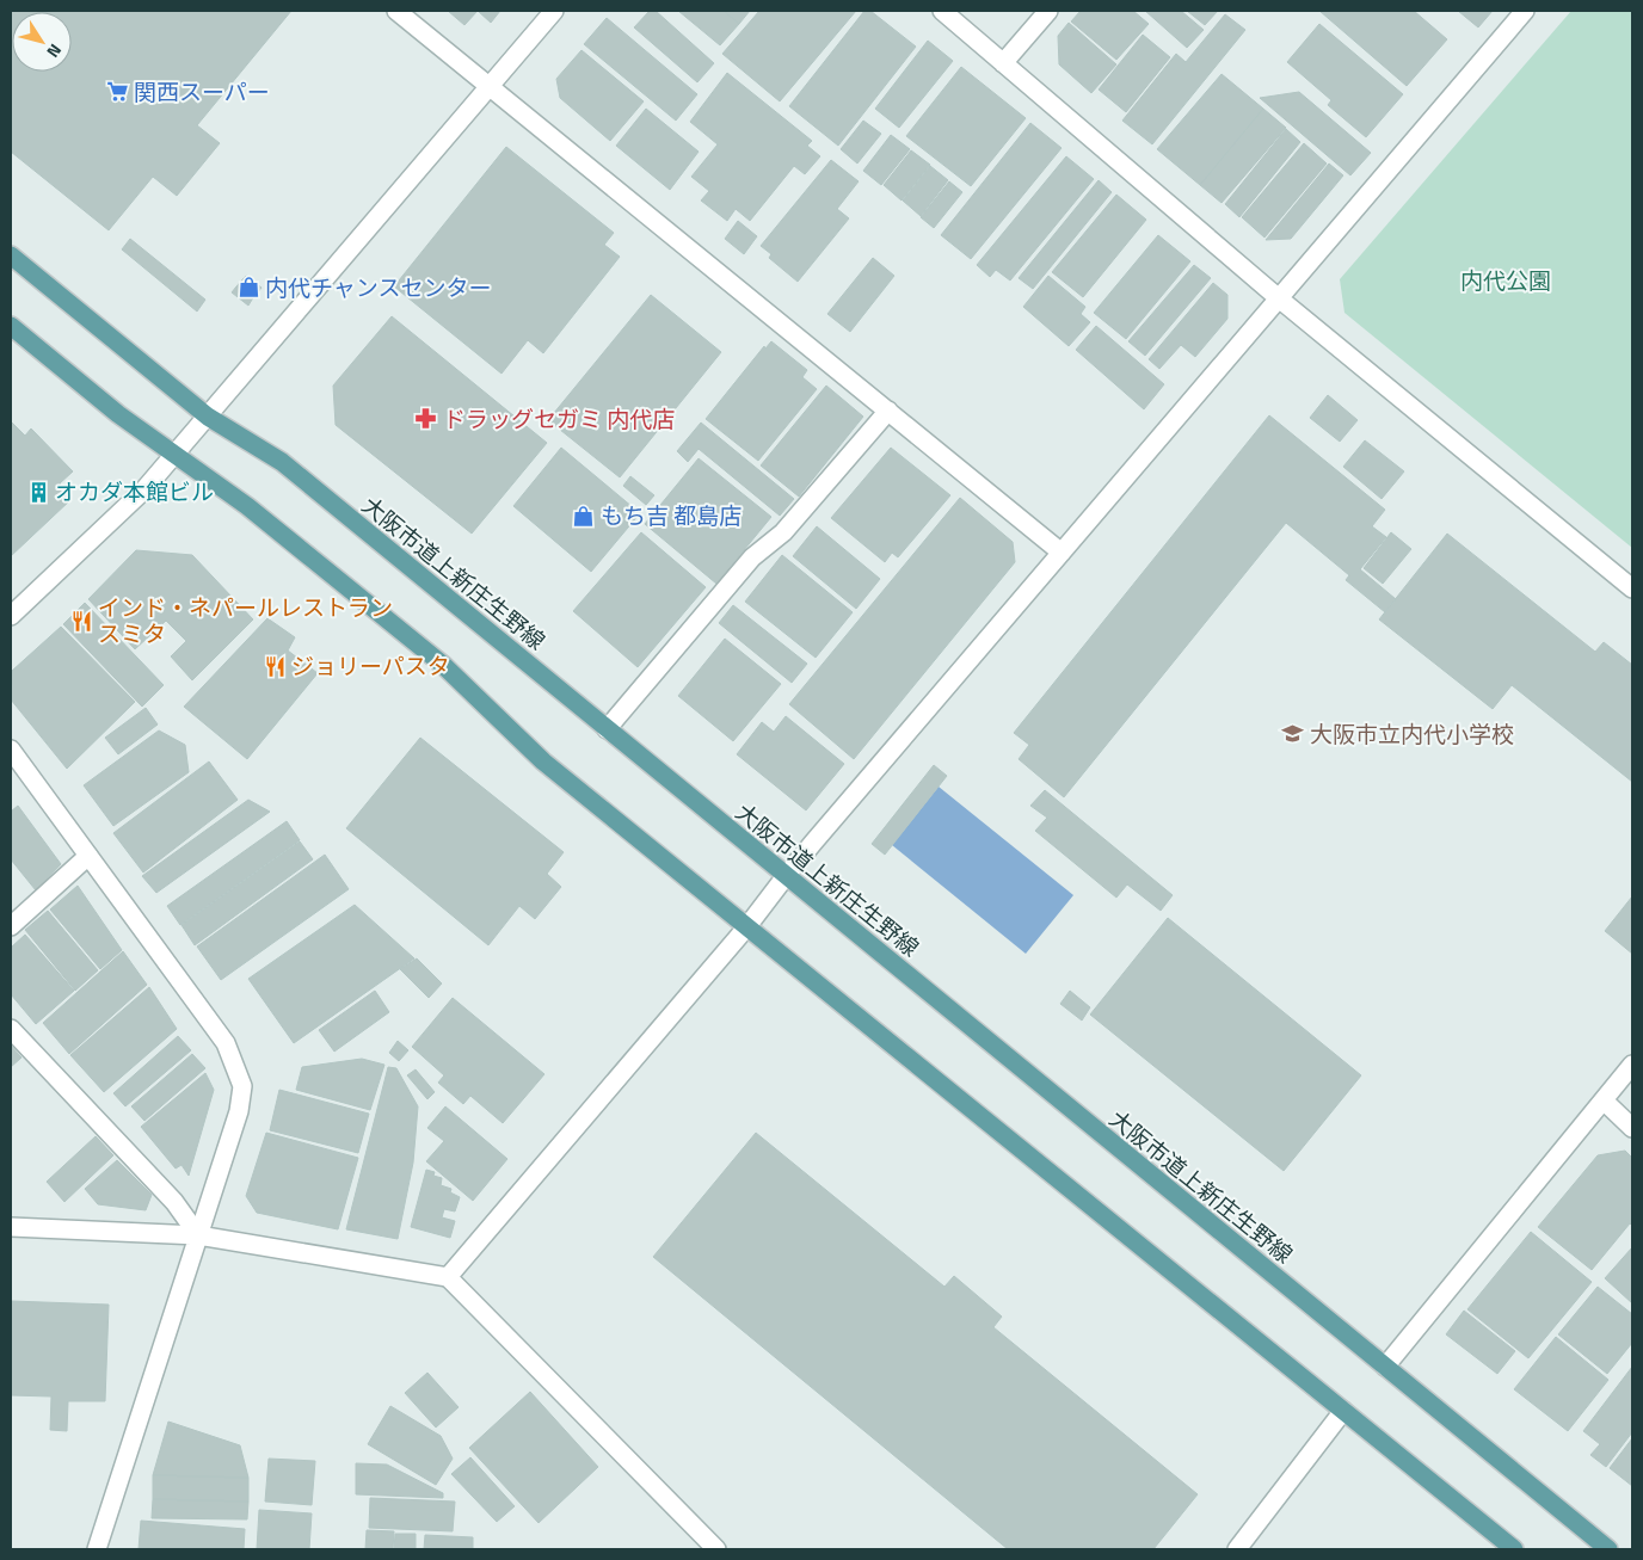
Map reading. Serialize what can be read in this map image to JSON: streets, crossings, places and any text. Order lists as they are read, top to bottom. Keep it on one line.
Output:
{"streets":{"main road":["大阪市道上新庄生野線"]},"parks":["内代公園"],"places":{"supermarket":["関西スーパー"],"shop":["内代チャンスセンター","もち吉 都島店"],"pharmacy":["ドラッグセガミ 内代店"],"building":["オカダ本館ビル"],"restaurant":["インド・ネパールレストラン スミタ","ジョリーパスタ"],"school or university":["大阪市立内代小学校"]},"north":"bottom right"}
